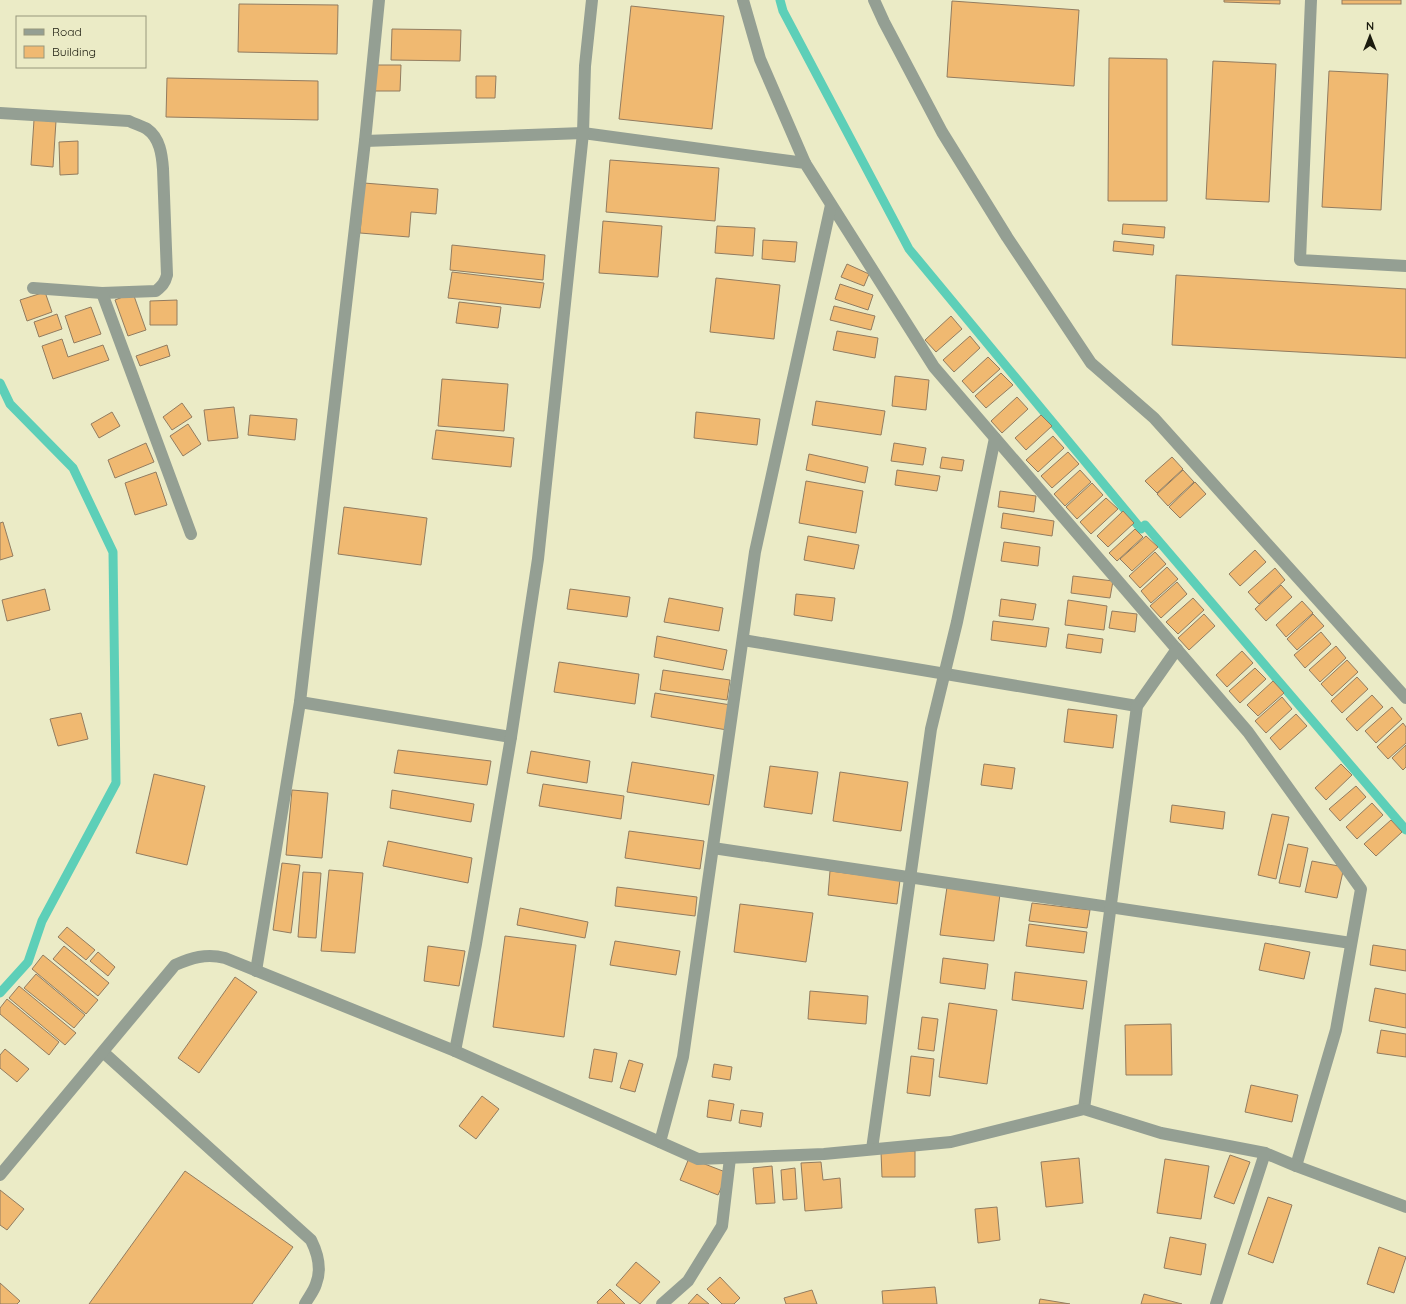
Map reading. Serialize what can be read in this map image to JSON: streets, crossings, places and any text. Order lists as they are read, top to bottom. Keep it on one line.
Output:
{"legend":["Road","Building"],"north":"top"}
